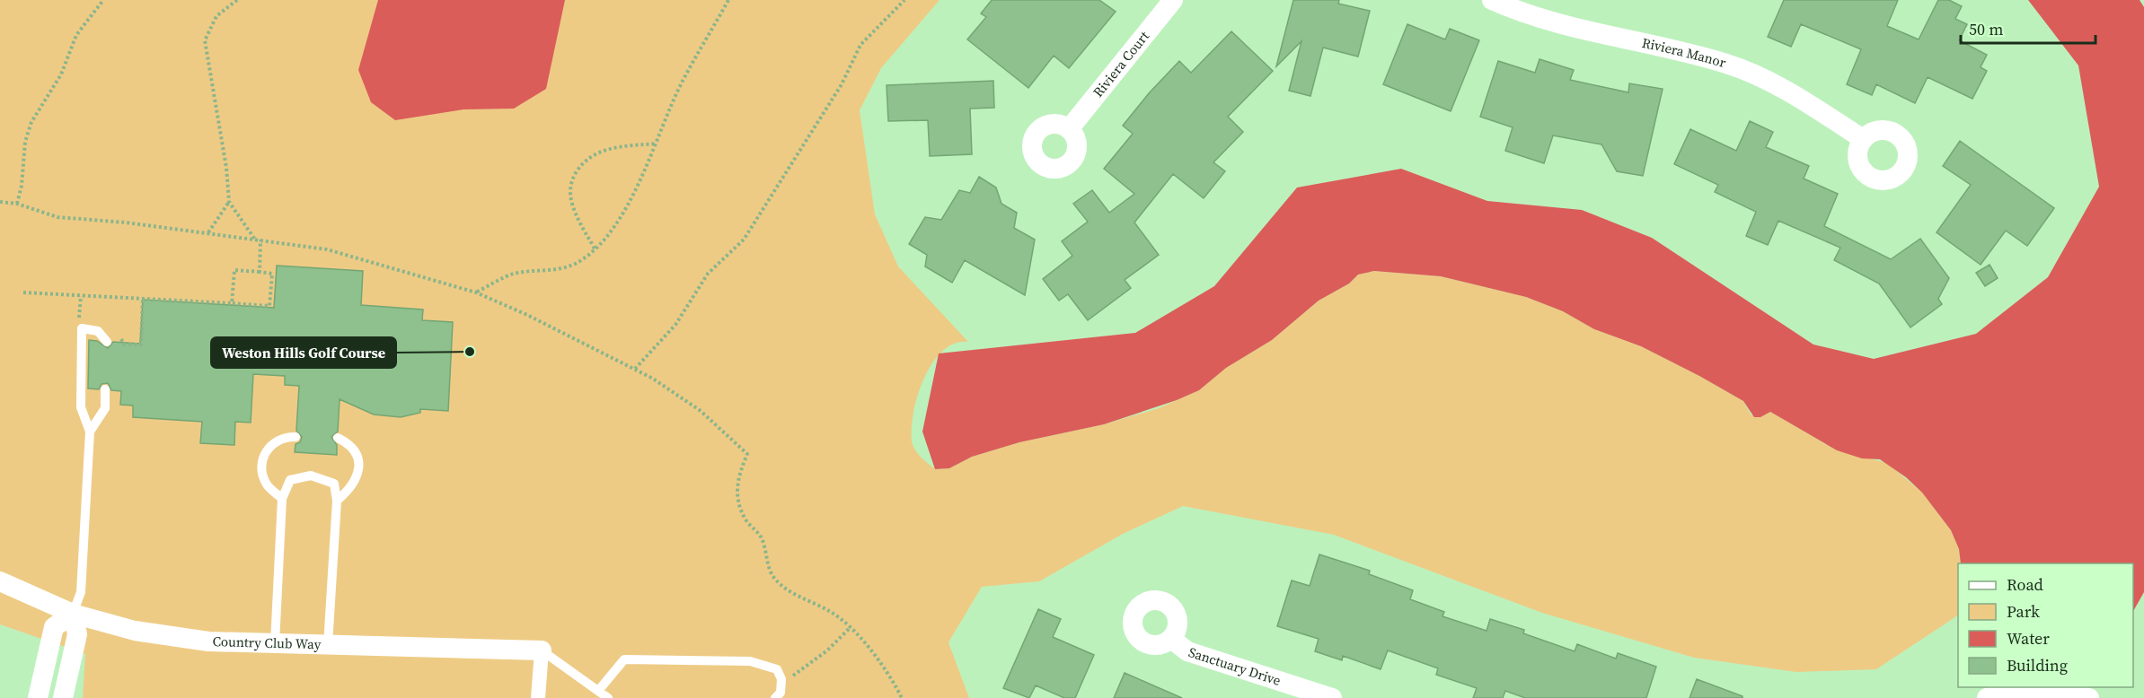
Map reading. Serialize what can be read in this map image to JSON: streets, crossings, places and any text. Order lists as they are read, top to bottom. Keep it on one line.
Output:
{"streets":{"street":["Riviera Manor","Riviera Court","Country Club Way","Sanctuary Drive"]},"places":["Weston Hills Golf Course"],"legend":["Road","Park","Water","Building"],"scale_bar":"50 m"}
